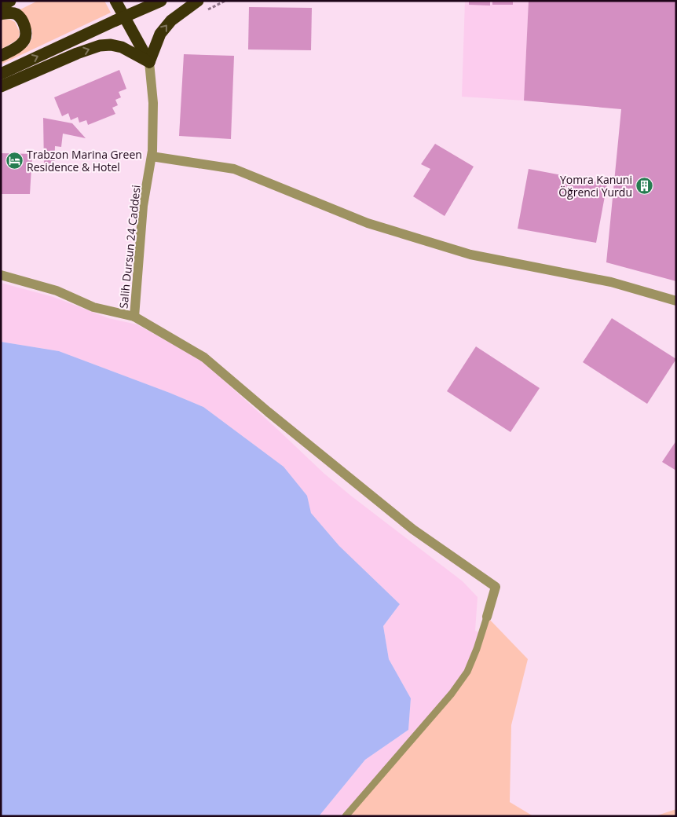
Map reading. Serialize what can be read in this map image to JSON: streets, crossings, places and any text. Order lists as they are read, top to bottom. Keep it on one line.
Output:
{"streets":{"street":["Salih Dursun 24 Caddesi"]},"places":{"hotel":["Trabzon Marina Green Residence & Hotel"],"building":["Yomra Kanuni Öğrenci Yurdu"]}}
